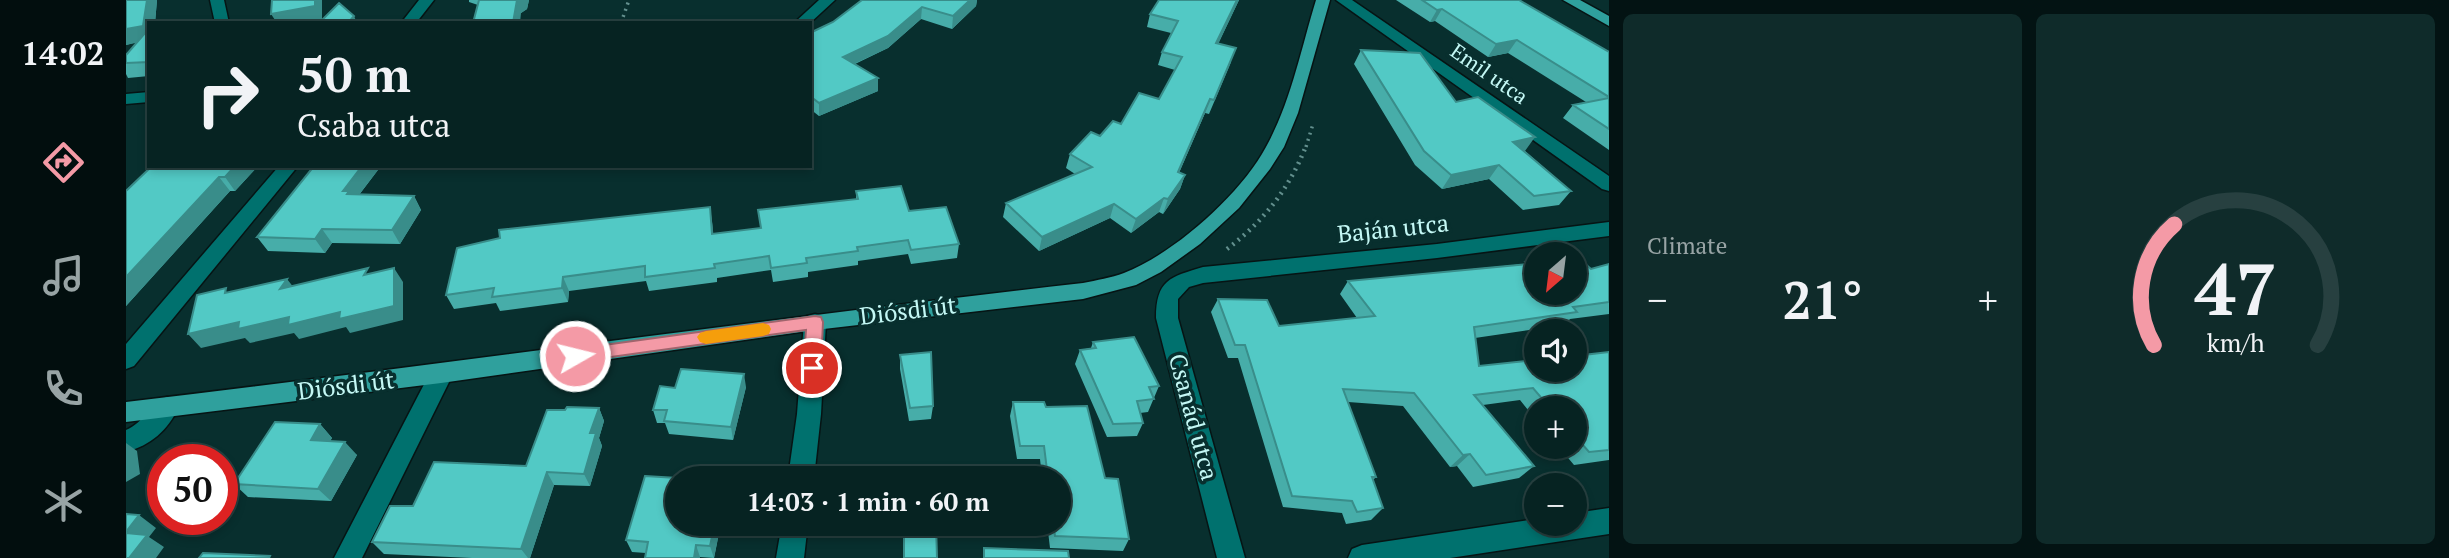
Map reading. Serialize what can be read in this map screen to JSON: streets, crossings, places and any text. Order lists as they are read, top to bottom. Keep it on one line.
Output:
{"streets":{"main road":["Diósdi út"],"street":["Emil utca","Baján utca","Csanád utca"]},"crossings":[["Baján utca","Csanád utca"]],"north":"bottom left","page":{"tabs":"14:02","tile":"Climate","turn":["50 m","Csaba utca"],"map_buttons":["+","−"],"heat":["−","21°","+"],"limit":"50","trip":"14:03 · 1 min · 60 m","gauge":["47","km/h"]}}
